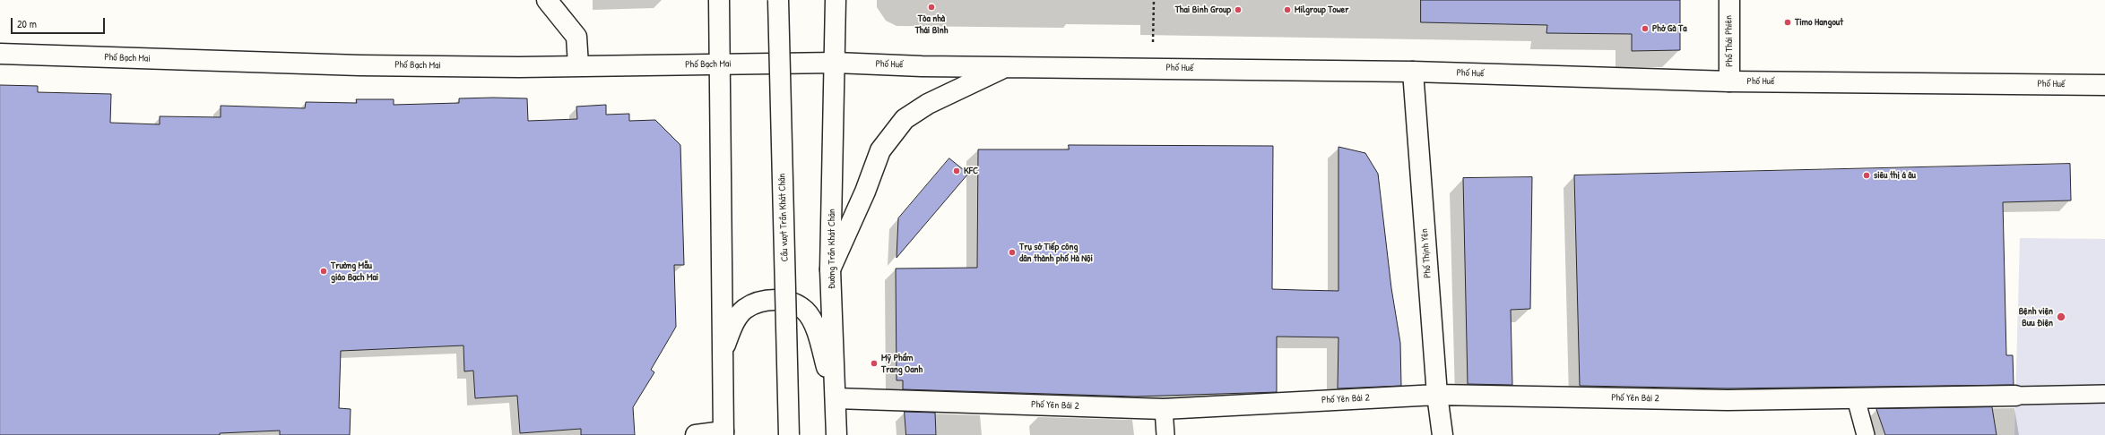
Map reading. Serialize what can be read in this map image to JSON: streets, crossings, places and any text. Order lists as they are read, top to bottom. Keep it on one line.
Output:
{"streets":{"main road":["Phố Thái Phiên","Phố Bạch Mai","Phố Huế","Cầu vượt Trần Khát Chân","Đường Trần Khát Chân","Phố Thịnh Yên","Phố Yên Bái 2"]},"crossings":[["Phố Thái Phiên","Phố Huế"],["Phố Bạch Mai","Phố Huế"],["Phố Bạch Mai","Đường Trần Khát Chân"],["Phố Huế","Đường Trần Khát Chân"],["Phố Huế","Phố Thịnh Yên"],["Đường Trần Khát Chân","Phố Yên Bái 2"],["Phố Thịnh Yên","Phố Yên Bái 2"]],"places":["Tòa nhà Thái Bình","Thai Binh Group","Milgroup Tower","Timo Hangout","Phở Gà Ta","KFC","siêu thị á âu","Trụ sở Tiếp công dân thành phố Hà Nội","Trường Mẫu giáo Bạch Mai","Bệnh viện Bưu Điện","Mỹ Phẩm Trang Oanh"],"scale_bar":"20 m"}
